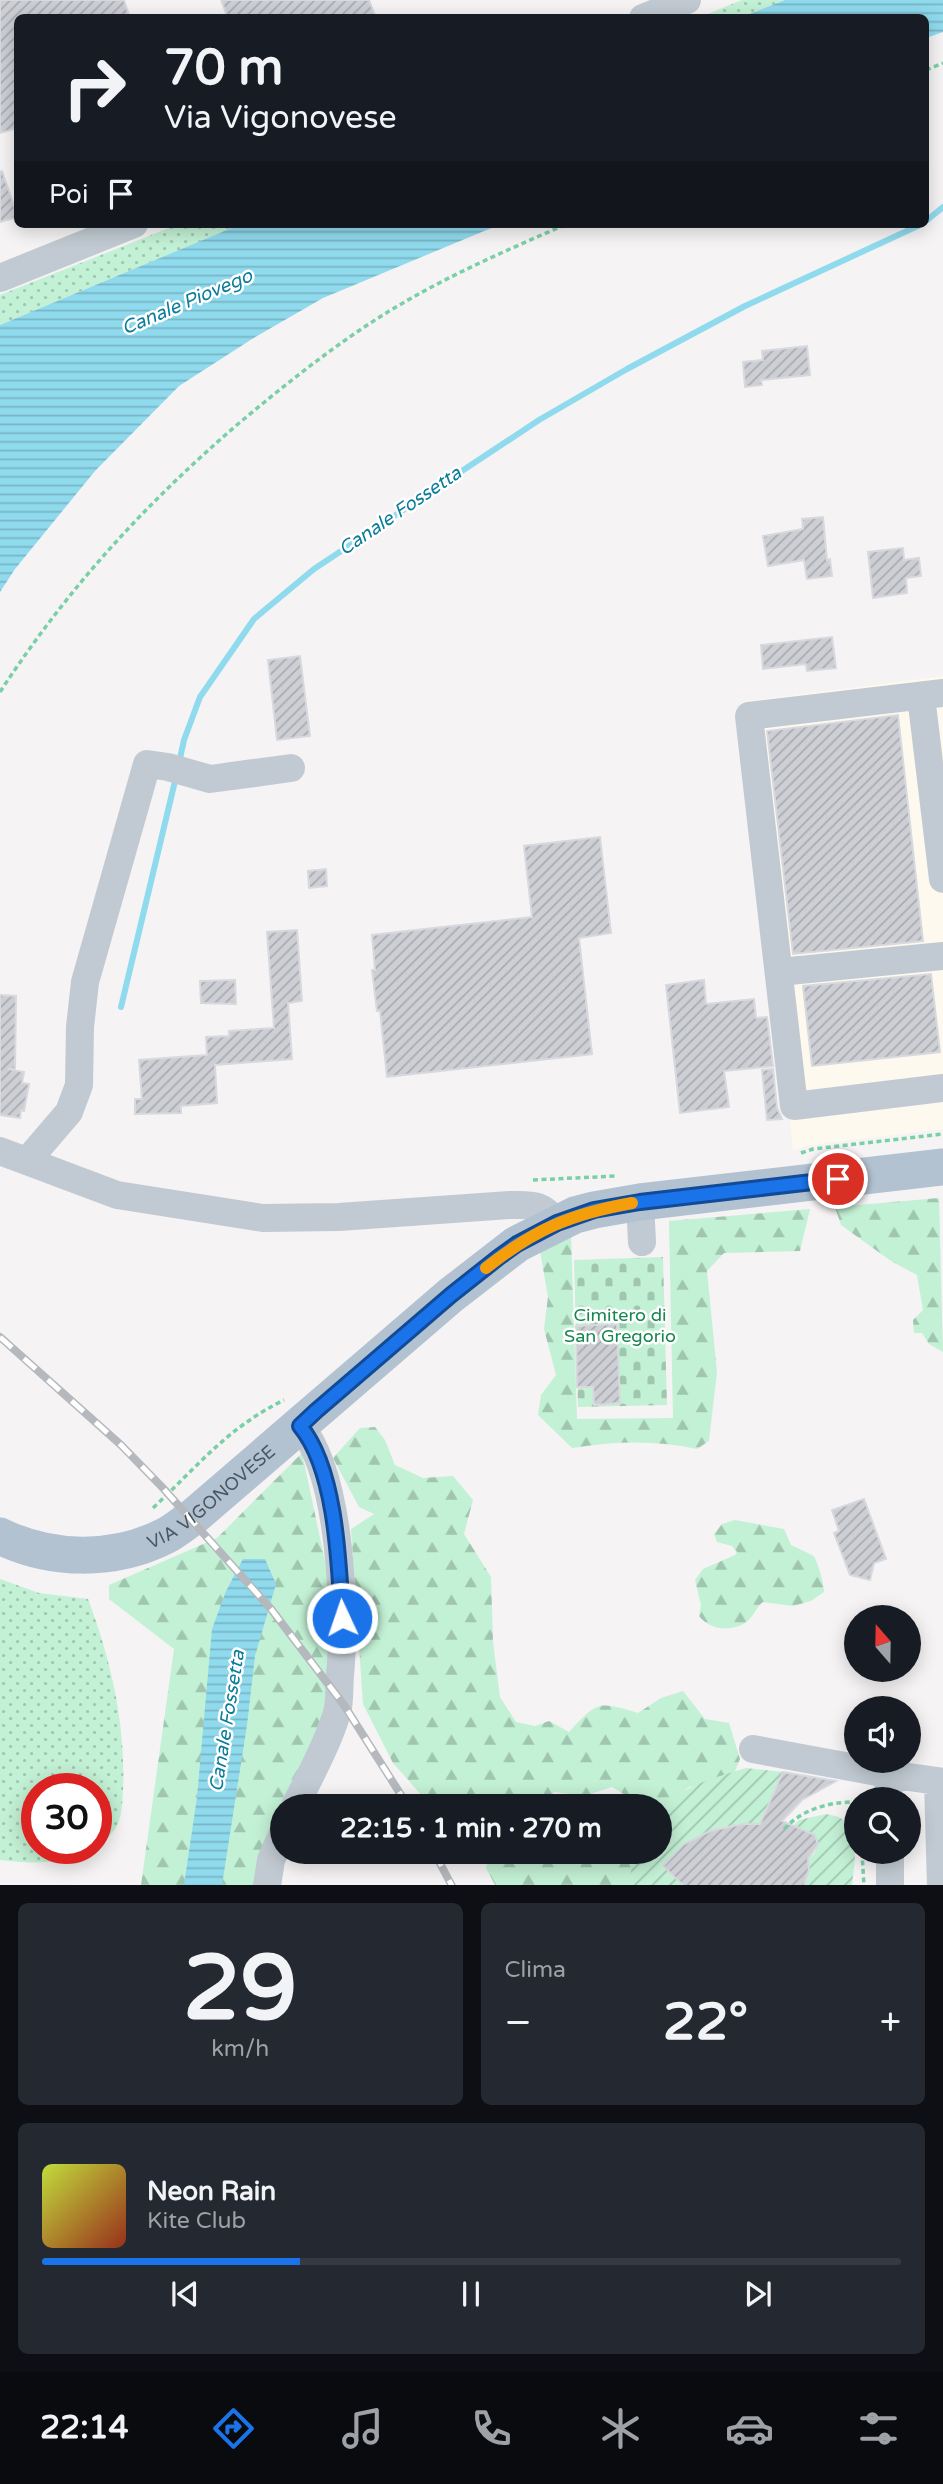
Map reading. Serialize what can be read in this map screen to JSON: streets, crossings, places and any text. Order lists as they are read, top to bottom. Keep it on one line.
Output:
{"streets":{"main road":["VIA VIGONOVESE"]},"water":["Canale Piovego","Canale Fossetta"],"parks":["Cimitero di San Gregorio"],"north":"top","page":{"turn":["70 m","Via Vigonovese"],"then":"Poi","limit":"30","trip":"22:15 · 1 min · 270 m","tile":[["29","km/h"],"Clima"],"heat":["−","22°","+"],"song":["Neon Rain","Kite Club"],"tabs":"22:14"}}
